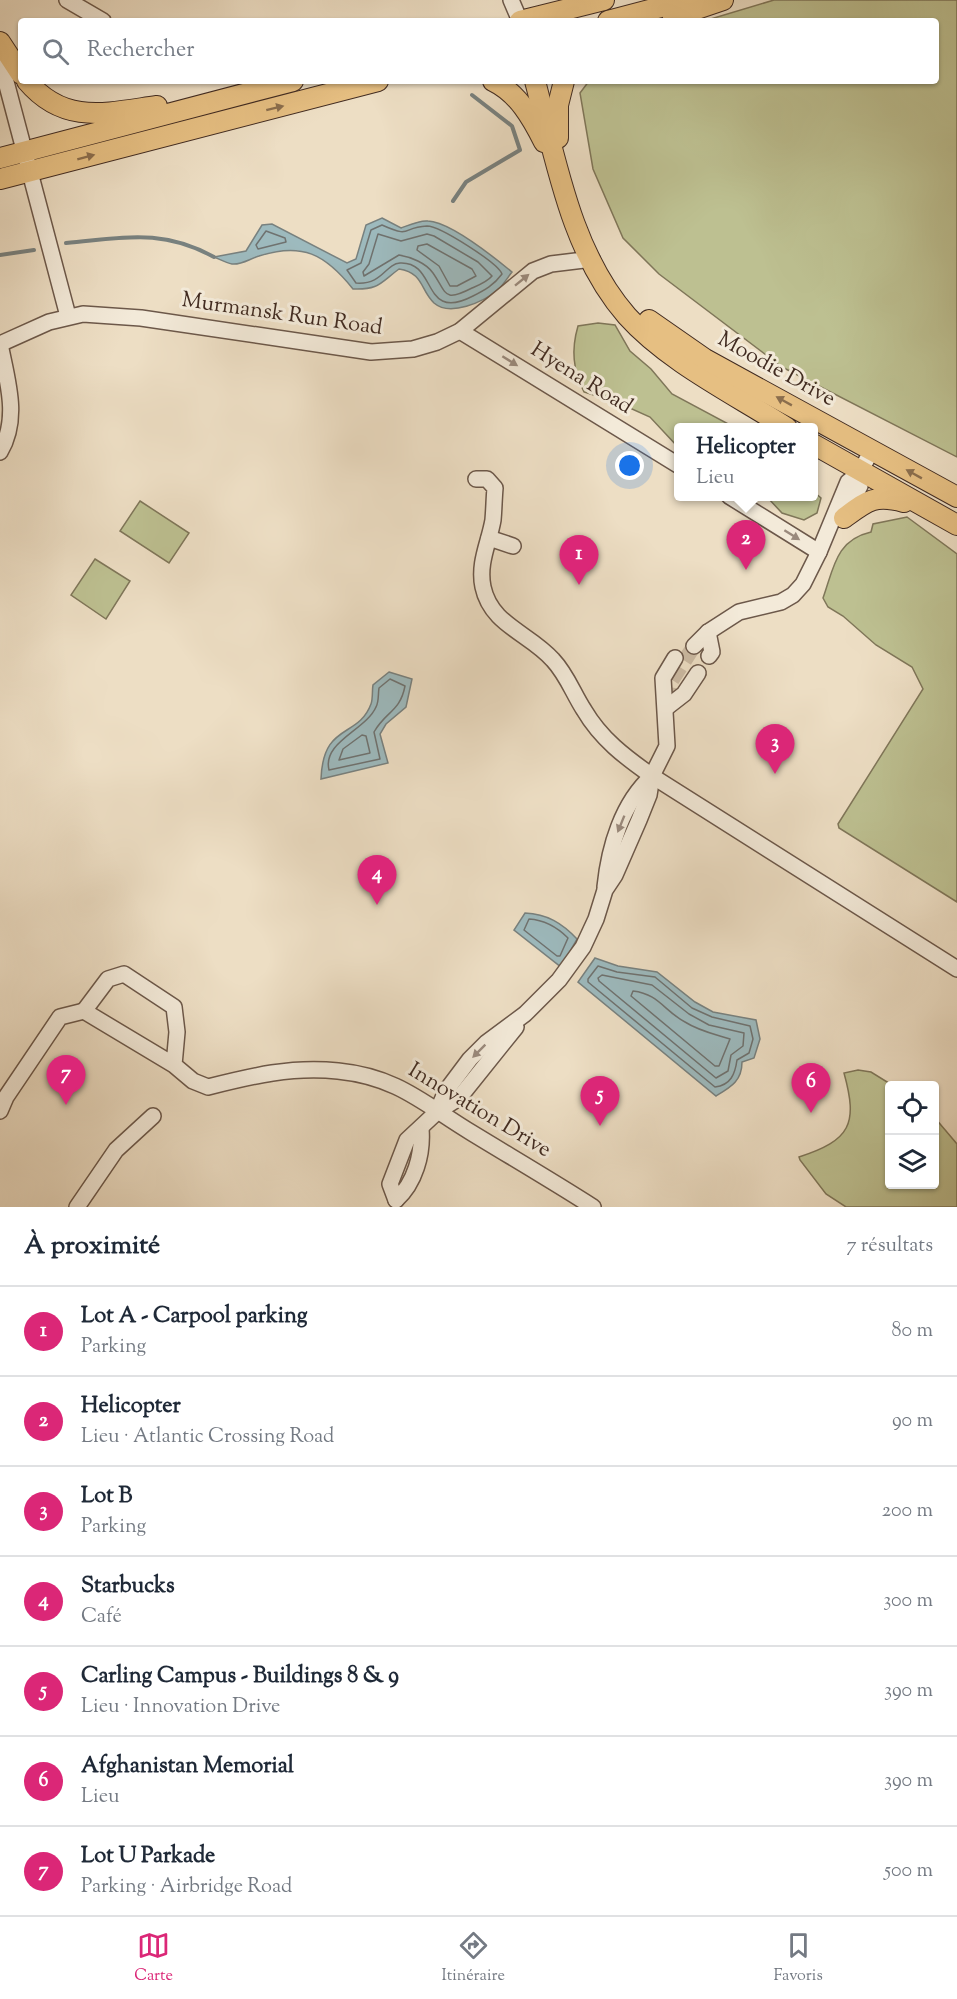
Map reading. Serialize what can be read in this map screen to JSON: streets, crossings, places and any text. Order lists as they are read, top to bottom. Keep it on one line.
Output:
{"streets":{"main road":["Moodie Drive"],"street":["Murmansk Run Road","Hyena Road","Innovation Drive"]},"crossings":[["Murmansk Run Road","Moodie Drive"],["Murmansk Run Road","Hyena Road"]],"one_way":["Hyena Road"],"page":{"search":"Rechercher","popup":["Helicopter","Lieu"],"pins":["2","1","3","4","7","6","5"],"heading":["À proximité","7 résultats"],"list":[{"mark":"1","name":"Lot A - Carpool parking","note":"Parking","value":"80 m"},{"mark":"2","name":"Helicopter","note":"Lieu · Atlantic Crossing Road","value":"90 m"},{"mark":"3","name":"Lot B","note":"Parking","value":"200 m"},{"mark":"4","name":"Starbucks","note":"Café","value":"300 m"},{"mark":"5","name":"Carling Campus - Buildings 8 & 9","note":"Lieu · Innovation Drive","value":"390 m"},{"mark":"6","name":"Afghanistan Memorial","note":"Lieu","value":"390 m"},{"mark":"7","name":"Lot U Parkade","note":"Parking · Airbridge Road","value":"500 m"}],"nav":["Carte","Itinéraire","Favoris"]}}
